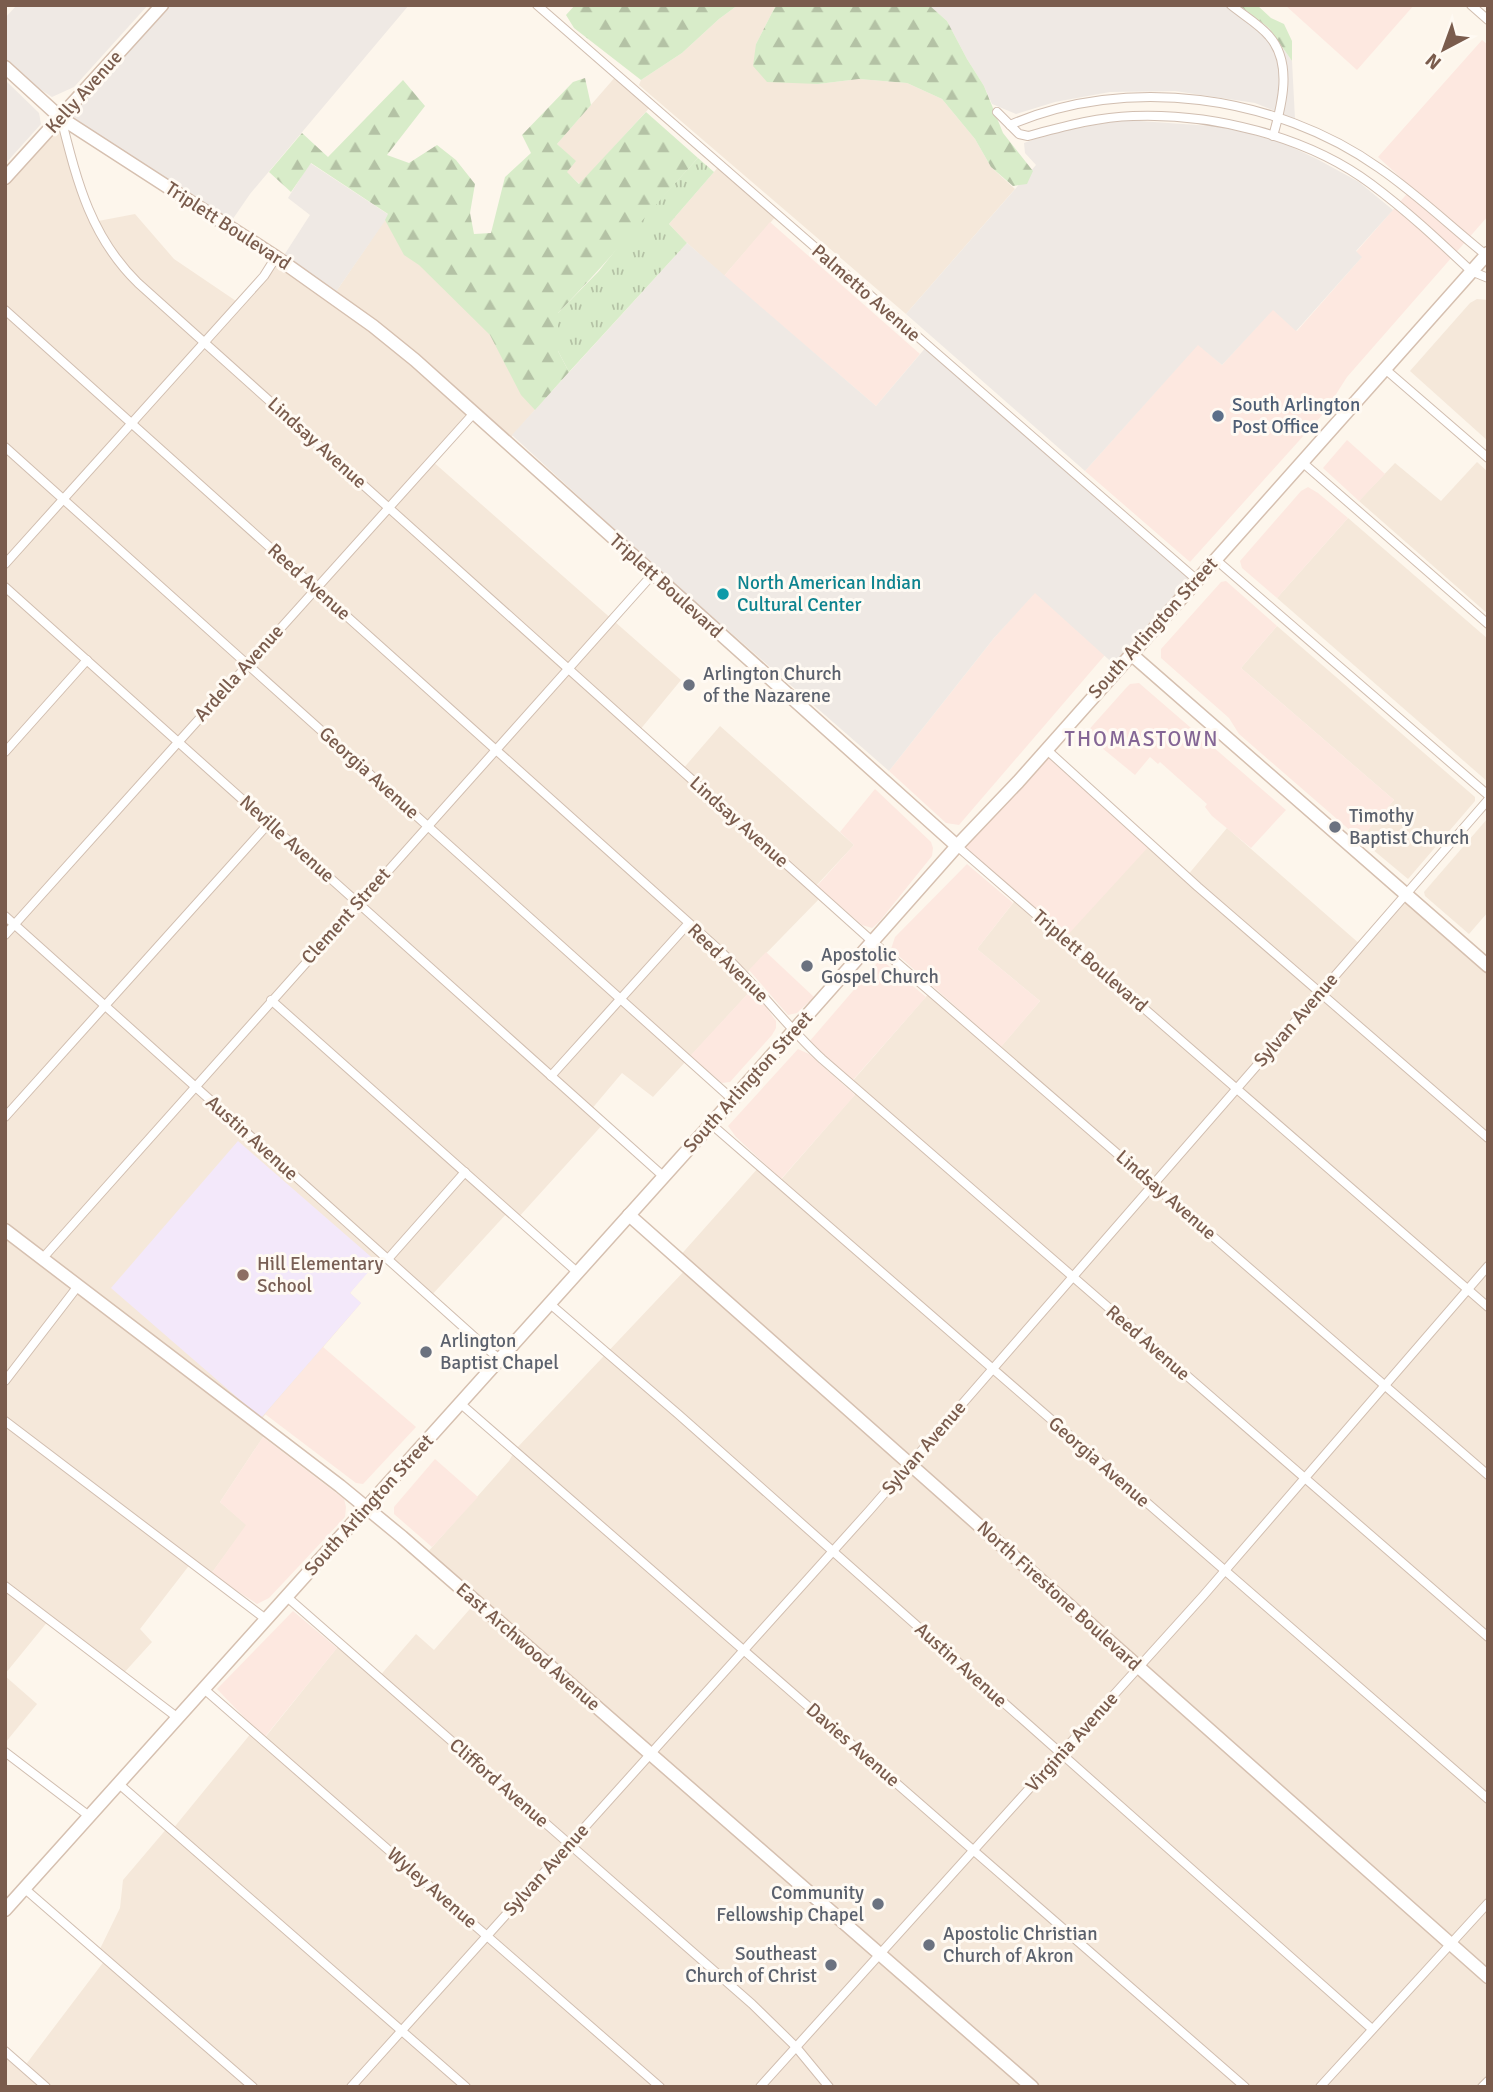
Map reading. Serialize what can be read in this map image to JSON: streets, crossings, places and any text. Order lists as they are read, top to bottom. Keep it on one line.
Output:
{"streets":{"main road":["Kelly Avenue","Triplett Boulevard","South Arlington Street","North Firestone Boulevard","East Archwood Avenue"],"street":["Palmetto Avenue","Lindsay Avenue","Reed Avenue","Ardella Avenue","Georgia Avenue","Neville Avenue","Clement Street","Sylvan Avenue","Austin Avenue","Virginia Avenue","Davies Avenue","Clifford Avenue","Wyley Avenue"]},"crossings":[["Kelly Avenue","Triplett Boulevard"],["Kelly Avenue","Lindsay Avenue"],["Triplett Boulevard","Lindsay Avenue"],["Triplett Boulevard","South Arlington Street"],["Triplett Boulevard","Ardella Avenue"],["Triplett Boulevard","Clement Street"],["Triplett Boulevard","Sylvan Avenue"],["Triplett Boulevard","Virginia Avenue"],["Palmetto Avenue","South Arlington Street"],["Lindsay Avenue","South Arlington Street"],["Lindsay Avenue","Ardella Avenue"],["Lindsay Avenue","Clement Street"],["Lindsay Avenue","Sylvan Avenue"],["Lindsay Avenue","Virginia Avenue"],["Reed Avenue","South Arlington Street"],["Reed Avenue","Ardella Avenue"],["Reed Avenue","Clement Street"],["Reed Avenue","Sylvan Avenue"],["Reed Avenue","Virginia Avenue"],["South Arlington Street","Georgia Avenue"],["South Arlington Street","Neville Avenue"],["South Arlington Street","Austin Avenue"],["South Arlington Street","North Firestone Boulevard"],["South Arlington Street","East Archwood Avenue"],["South Arlington Street","Davies Avenue"],["South Arlington Street","Clifford Avenue"],["South Arlington Street","Wyley Avenue"],["Ardella Avenue","Georgia Avenue"],["Ardella Avenue","Neville Avenue"],["Ardella Avenue","Austin Avenue"],["Georgia Avenue","Clement Street"],["Georgia Avenue","Sylvan Avenue"],["Georgia Avenue","Virginia Avenue"],["Neville Avenue","Clement Street"],["Clement Street","Austin Avenue"],["Clement Street","East Archwood Avenue"],["Sylvan Avenue","Austin Avenue"],["Sylvan Avenue","North Firestone Boulevard"],["Sylvan Avenue","East Archwood Avenue"],["Sylvan Avenue","Davies Avenue"],["Sylvan Avenue","Clifford Avenue"],["Sylvan Avenue","Wyley Avenue"],["Austin Avenue","Virginia Avenue"],["North Firestone Boulevard","Virginia Avenue"],["East Archwood Avenue","Virginia Avenue"],["Virginia Avenue","Davies Avenue"],["Virginia Avenue","Clifford Avenue"]],"districts":["THOMASTOWN"],"places":["South Arlington Post Office","North American Indian Cultural Center","Arlington Church of the Nazarene","Timothy Baptist Church","Apostolic Gospel Church","Hill Elementary School","Arlington Baptist Chapel","Community Fellowship Chapel","Apostolic Christian Church of Akron","Southeast Church of Christ"],"north":"bottom left"}
